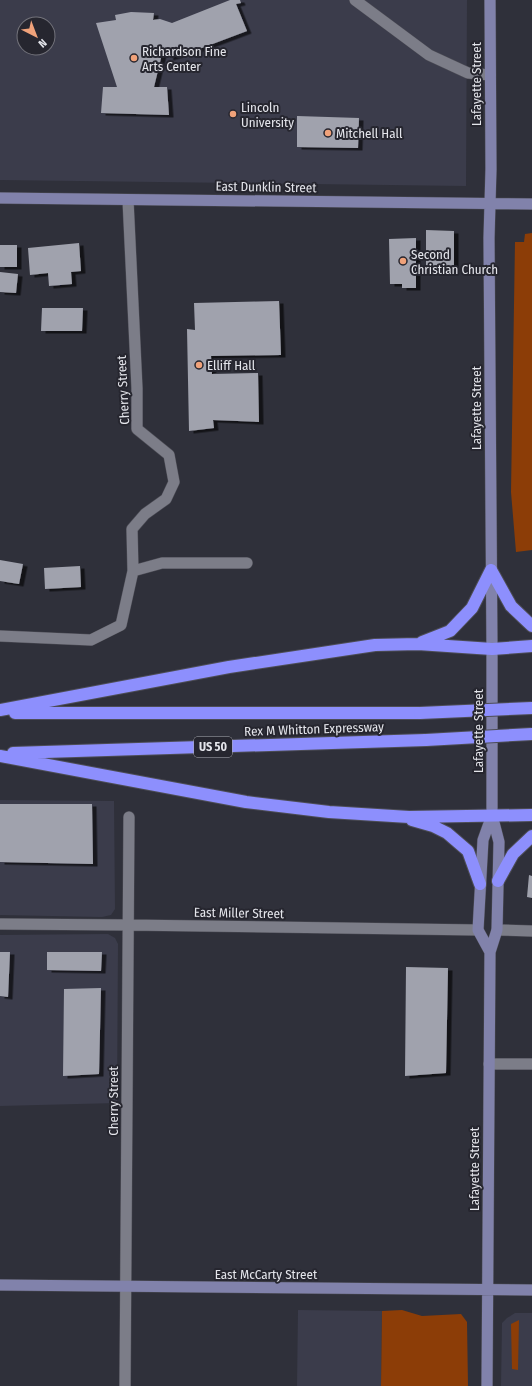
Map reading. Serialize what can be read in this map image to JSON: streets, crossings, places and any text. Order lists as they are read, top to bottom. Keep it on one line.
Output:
{"streets":{"highway":["Rex M Whitton Expressway","US 50"],"main road":["Lafayette Street","East Dunklin Street","East McCarty Street"],"street":["Cherry Street","East Miller Street"]},"crossings":[["Lafayette Street","East Dunklin Street"],["Lafayette Street","East Miller Street"],["Lafayette Street","East McCarty Street"],["East Dunklin Street","Cherry Street"],["Cherry Street","East Miller Street"],["Cherry Street","East McCarty Street"]],"places":["Richardson Fine Arts Center","Lincoln University","Mitchell Hall","Second Christian Church","Elliff Hall"],"north":"bottom right"}
